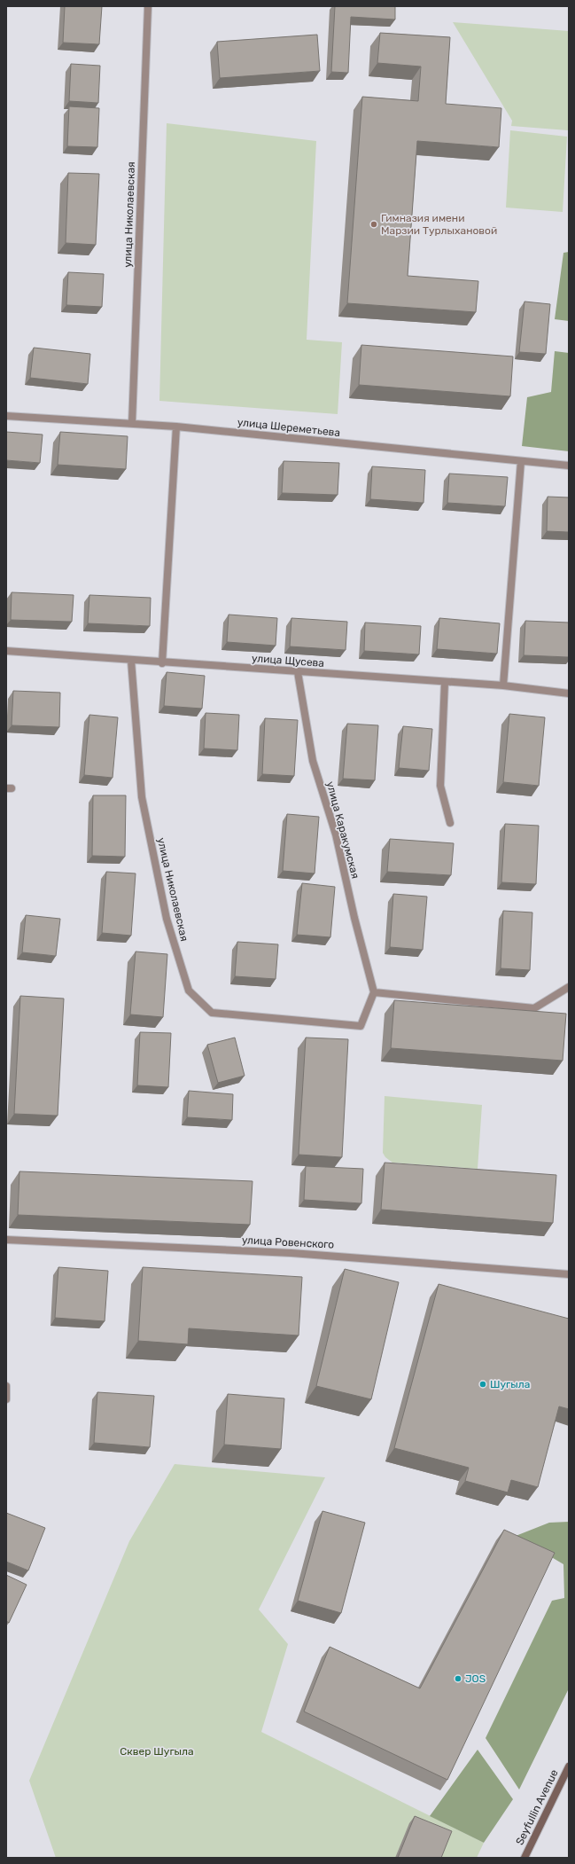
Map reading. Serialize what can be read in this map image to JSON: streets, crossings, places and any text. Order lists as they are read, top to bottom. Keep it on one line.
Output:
{"streets":{"main road":["Seyfullin Avenue"],"street":["улица Николаевская","улица Шереметьева","улица Щусева","улица Каракумская","улица Ровенского"]},"crossings":[["улица Николаевская","улица Шереметьева"],["улица Николаевская","улица Щусева"],["улица Николаевская","улица Каракумская"],["улица Щусева","улица Каракумская"]],"parks":["Сквер Шугыла"],"places":["Гимназия имени Марзии Турлыхановой","Шугыла","JOS"]}
